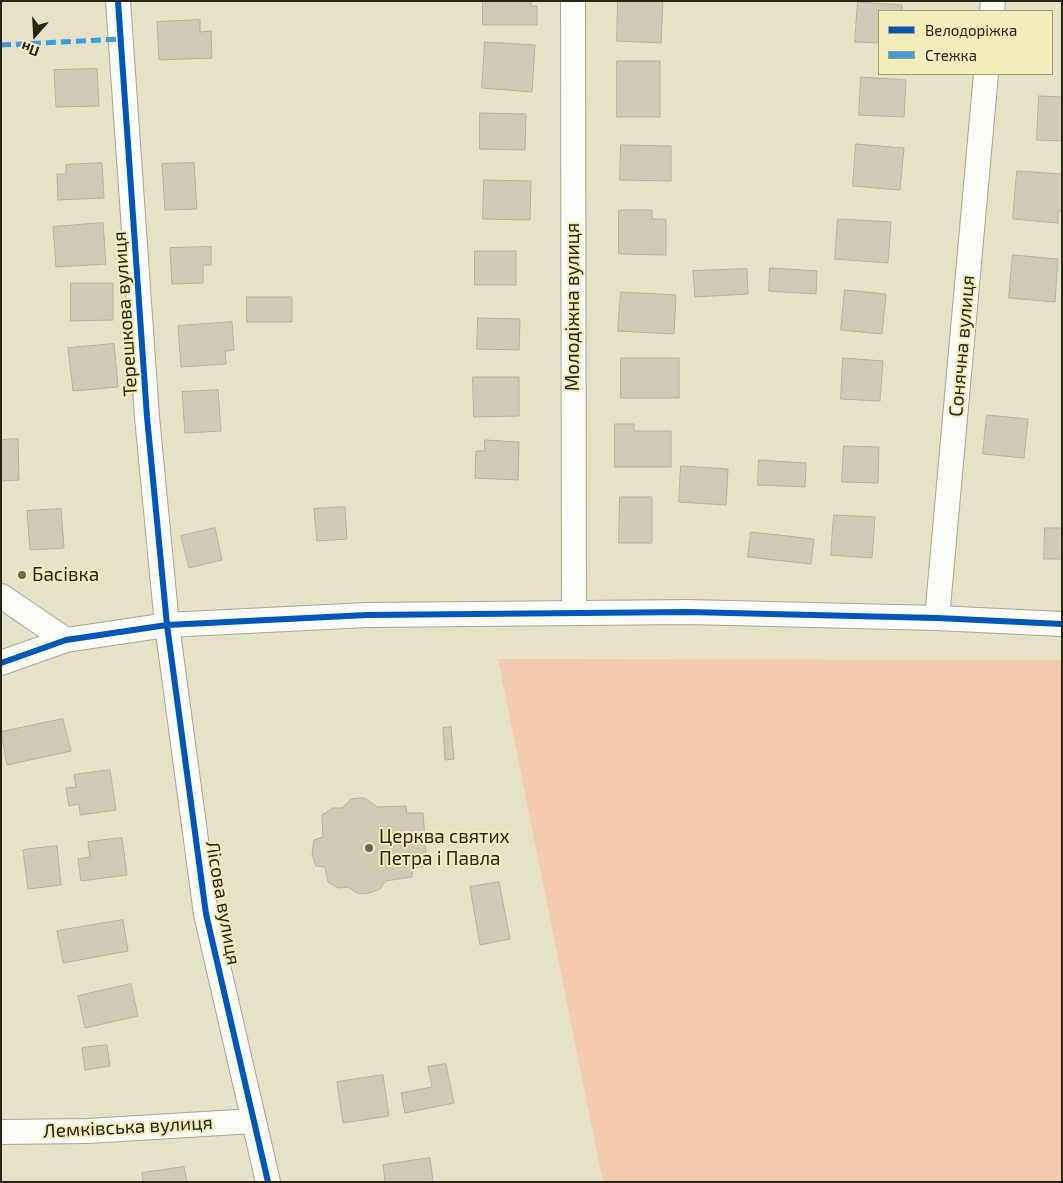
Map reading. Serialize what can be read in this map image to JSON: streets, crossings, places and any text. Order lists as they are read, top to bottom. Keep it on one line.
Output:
{"streets":{"street":["Молодіжна вулиця","Терешкова вулиця","Сонячна вулиця","Лісова вулиця","Лемківська вулиця"]},"crossings":[["Терешкова вулиця","Лісова вулиця"],["Лісова вулиця","Лемківська вулиця"]],"places":["Басівка","Церква святих Петра і Павла"],"legend":["Велодоріжка","Стежка"],"north":"bottom"}
